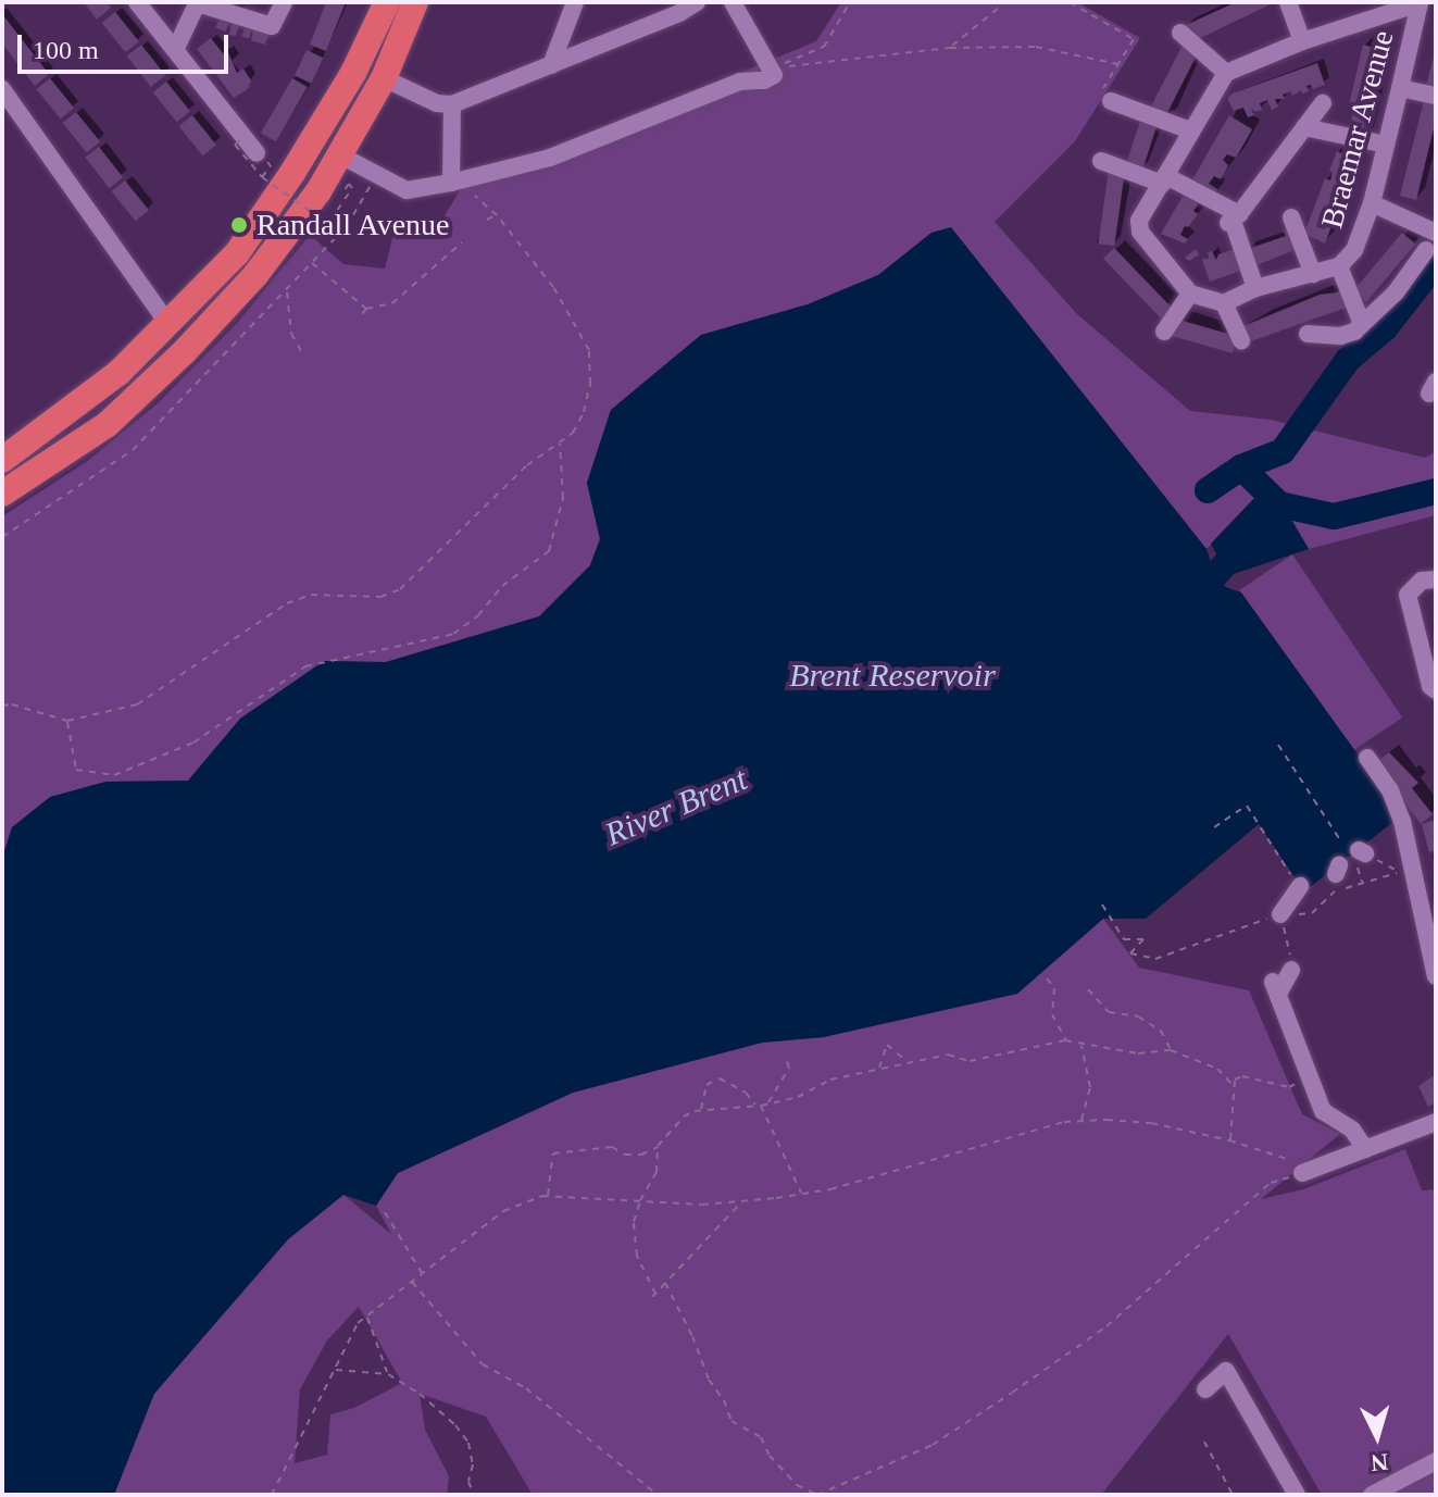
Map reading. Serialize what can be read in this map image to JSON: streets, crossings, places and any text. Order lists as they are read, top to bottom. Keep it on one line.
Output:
{"streets":{"street":["Braemar Avenue"]},"water":["Brent Reservoir","River Brent"],"places":["Randall Avenue"],"scale_bar":"100 m","north":"bottom"}
